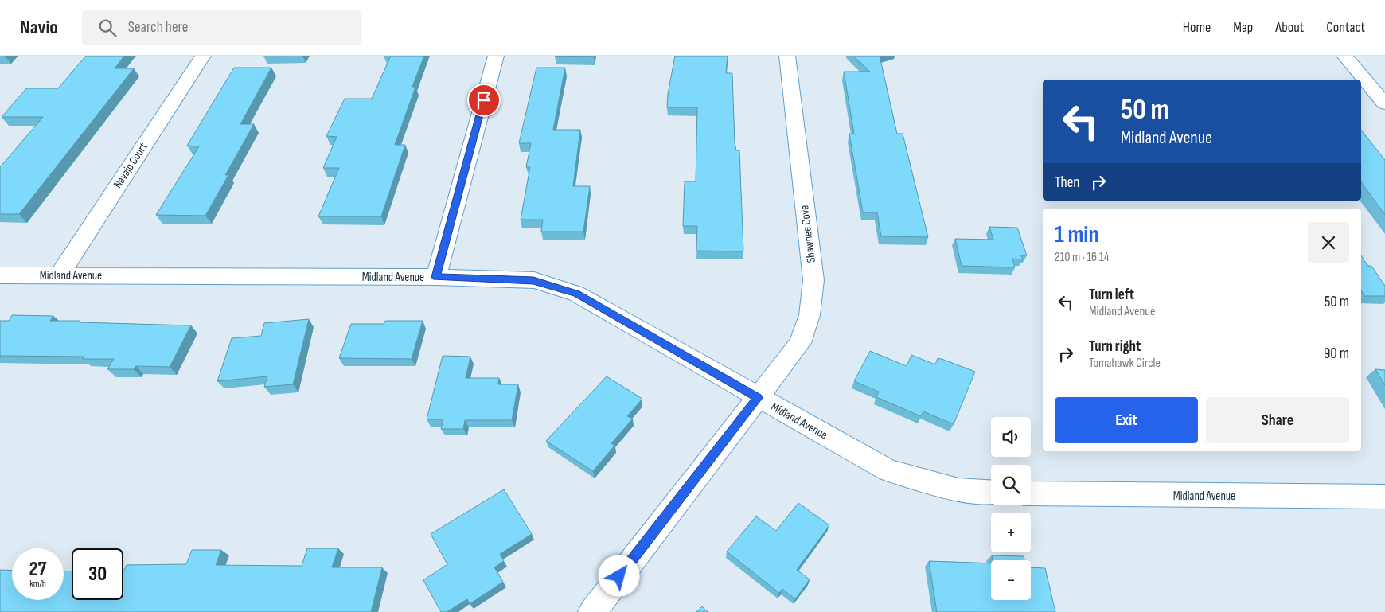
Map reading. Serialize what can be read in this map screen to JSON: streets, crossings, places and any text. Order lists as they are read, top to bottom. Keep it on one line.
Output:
{"streets":{"street":["Navajo Court","Shawnee Cove","Midland Avenue"]},"crossings":[["Navajo Court","Midland Avenue"],["Shawnee Cove","Midland Avenue"]],"page":{"header":"Navio","search":"Search here","nav":["Home","Map","About","Contact"],"turn":["50 m","Midland Avenue"],"then":"Then","heading":["1 min","210 m · 16:14"],"list":[{"name":"Turn left","note":"Midland Avenue","value":"50 m"},{"name":"Turn right","note":"Tomahawk Circle","value":"90 m"}],"buttons":["Exit","Share"],"map_buttons":["+","−"],"speed":"27 km/h","limit":"30"}}
